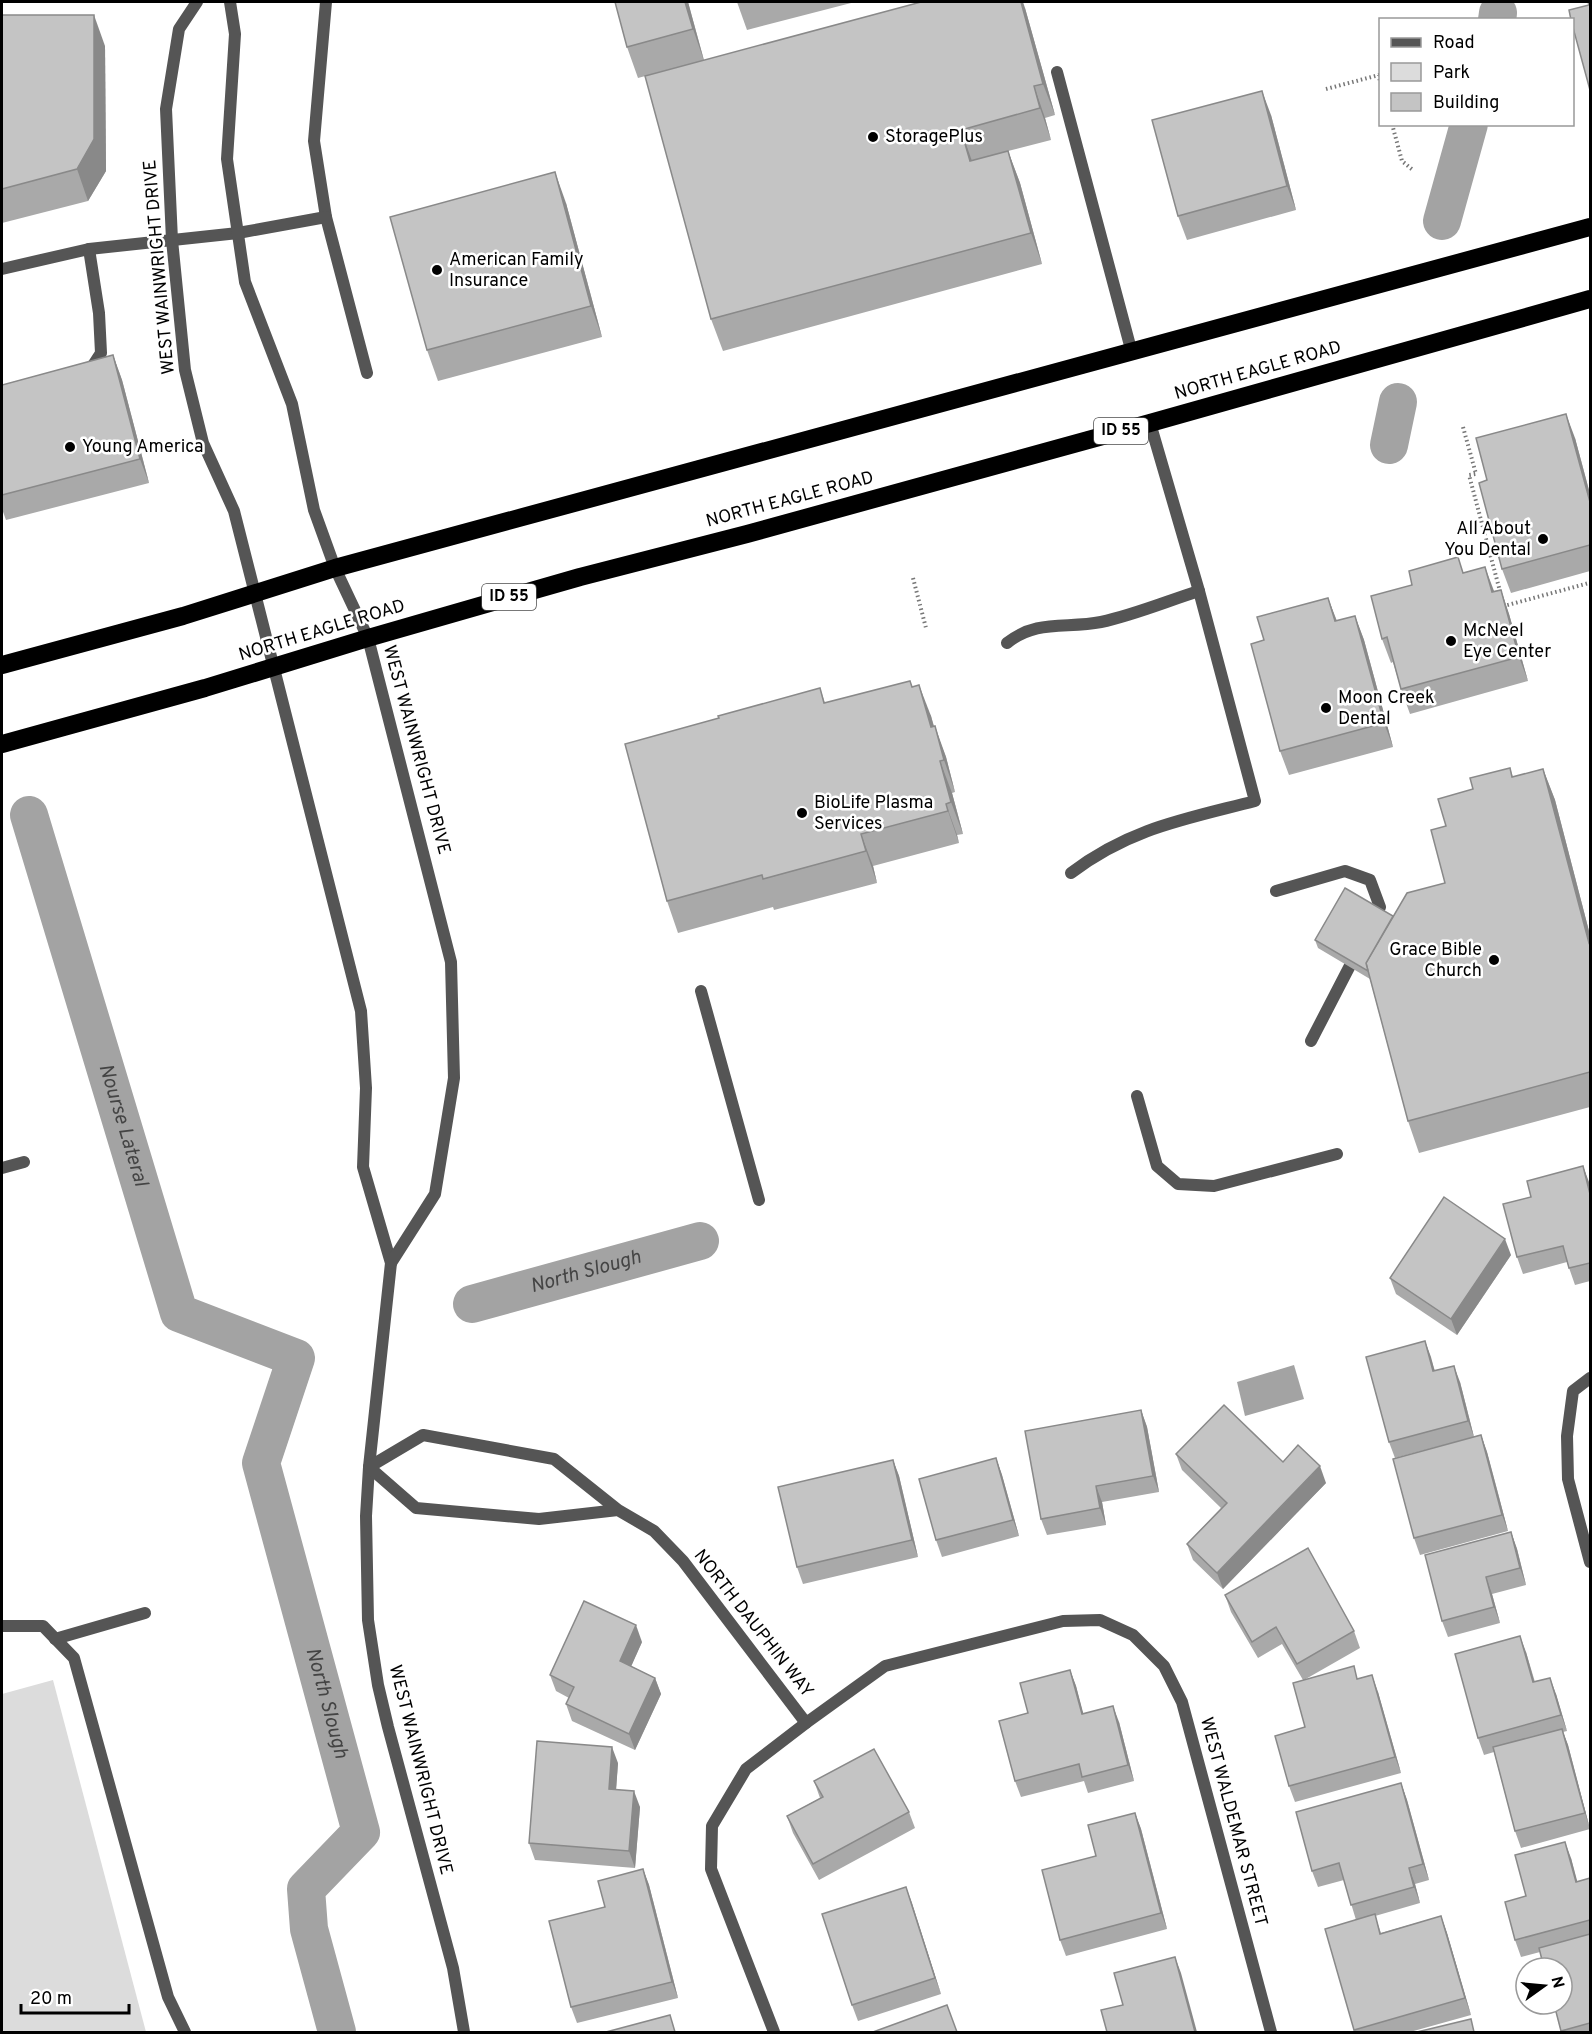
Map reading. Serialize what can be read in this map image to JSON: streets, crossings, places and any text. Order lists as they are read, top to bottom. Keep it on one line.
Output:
{"streets":{"highway":["NORTH EAGLE ROAD","ID 55"],"street":["WEST WAINWRIGHT DRIVE","NORTH DAUPHIN WAY","WEST WALDEMAR STREET"]},"crossings":[["WEST WAINWRIGHT DRIVE","NORTH EAGLE ROAD"],["WEST WAINWRIGHT DRIVE","NORTH DAUPHIN WAY"],["NORTH DAUPHIN WAY","WEST WALDEMAR STREET"]],"water":["Nourse Lateral","North Slough"],"places":["StoragePlus","American Family Insurance","Young America","All About You Dental","McNeel Eye Center","Moon Creek Dental","BioLife Plasma Services","Grace Bible Church"],"legend":["Road","Park","Building"],"scale_bar":"20 m","north":"right"}
